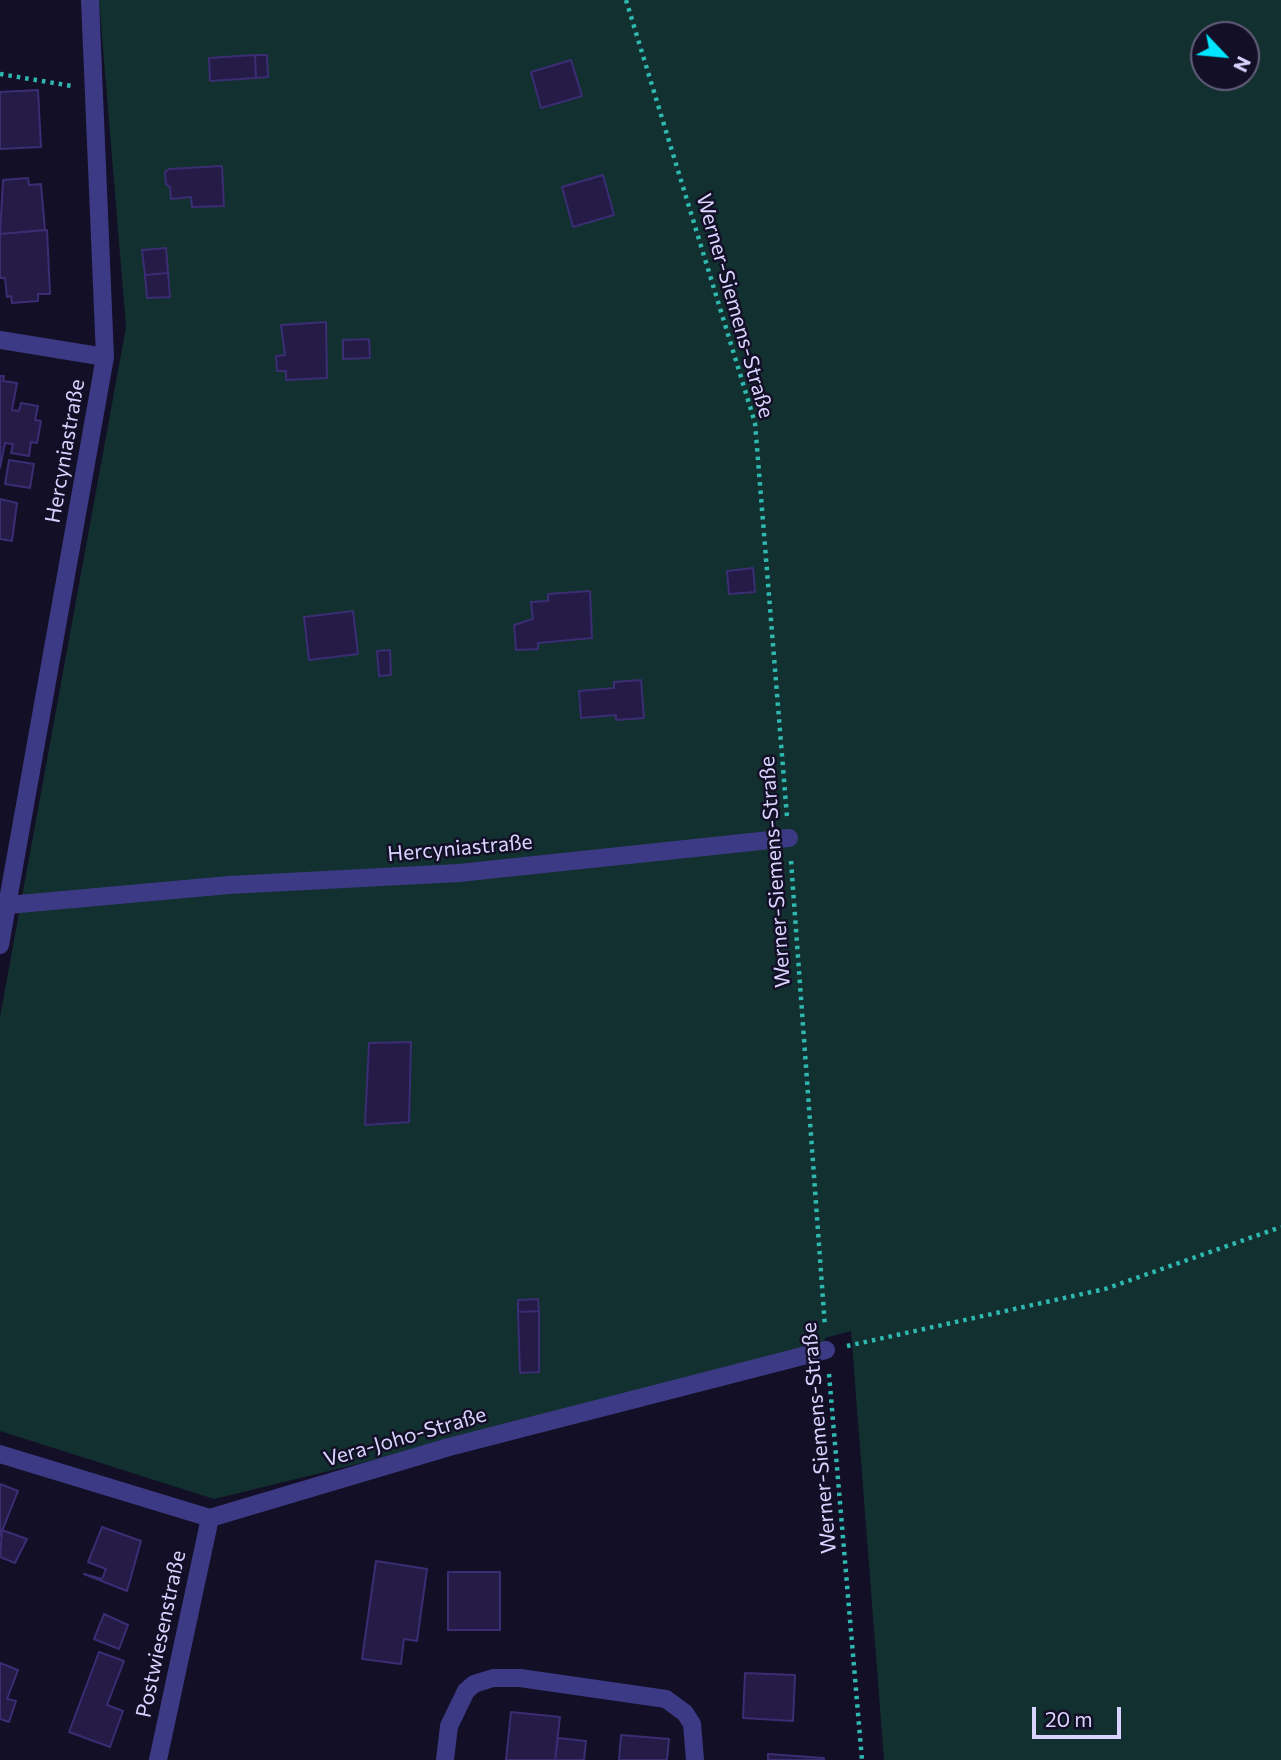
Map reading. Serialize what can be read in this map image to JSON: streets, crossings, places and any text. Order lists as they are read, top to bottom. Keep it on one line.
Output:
{"streets":{"street":["Hercyniastraße","Vera-Joho-Straße","Postwiesenstraße"],"path":["Werner-Siemens-Straße"]},"crossings":[["Werner-Siemens-Straße","Hercyniastraße"],["Werner-Siemens-Straße","Vera-Joho-Straße"],["Vera-Joho-Straße","Postwiesenstraße"]],"scale_bar":"20 m","north":"bottom right"}
